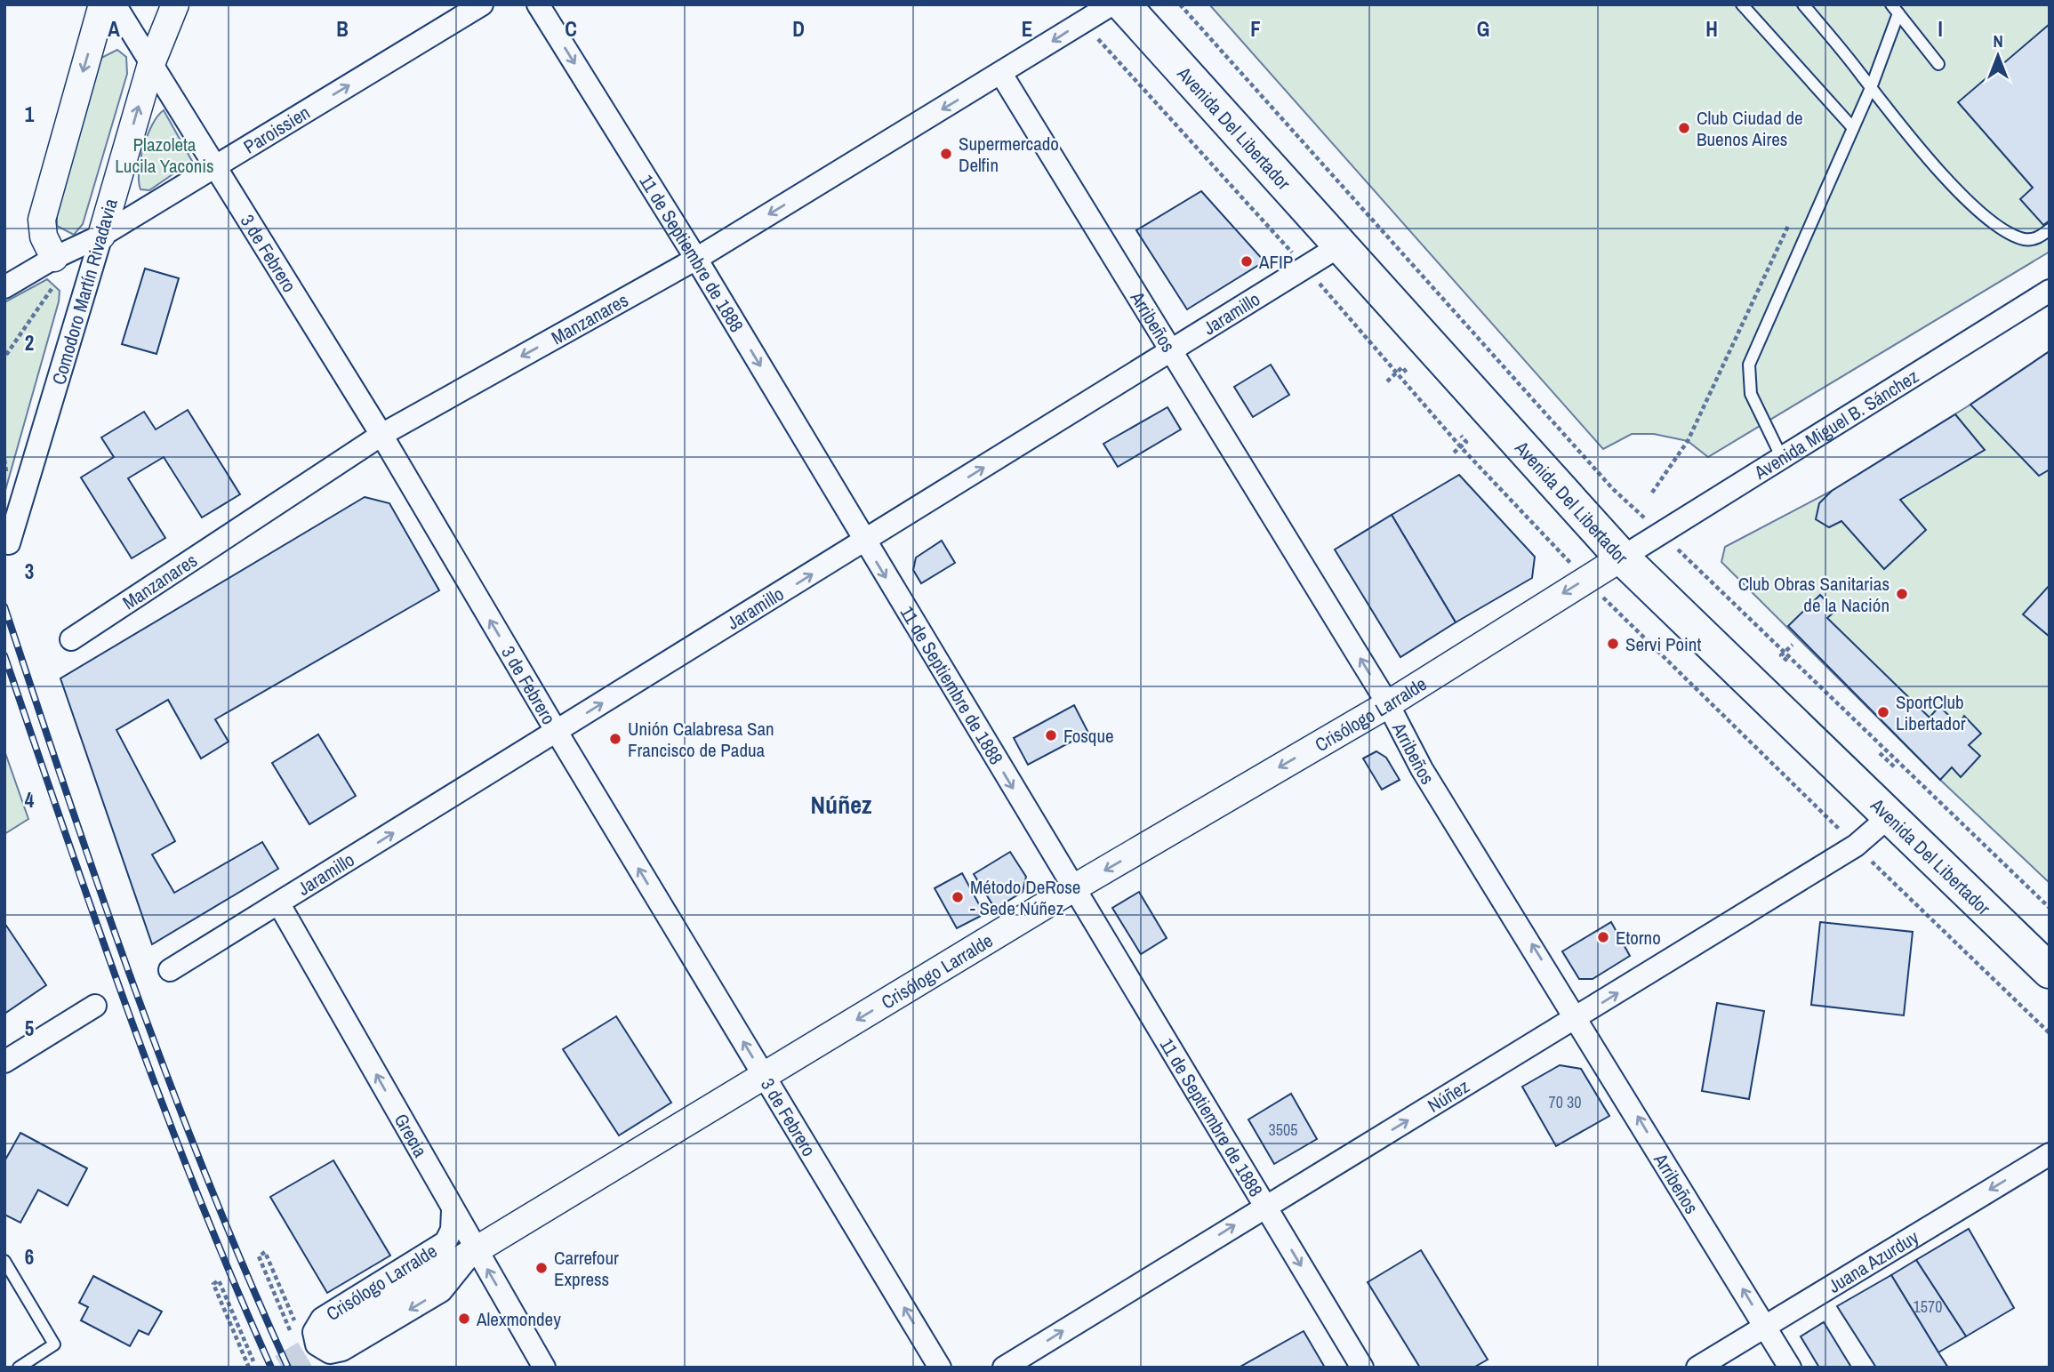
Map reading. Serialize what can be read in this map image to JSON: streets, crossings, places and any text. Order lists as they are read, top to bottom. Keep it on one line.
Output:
{"streets":{"main road":["Avenida Del Libertador"],"street":["Paroissien","3 de Febrero","11 de Septiembre de 1888","Comodoro Martín Rivadavia","Jaramillo","Manzanares","Arribeños","Avenida Miguel B. Sánchez","Crisólogo Larralde","Núñez","Grecia","Juana Azurduy"]},"crossings":[["Avenida Del Libertador","Jaramillo"],["Avenida Del Libertador","Avenida Miguel B. Sánchez"],["Avenida Del Libertador","Crisólogo Larralde"],["Avenida Del Libertador","Núñez"],["Paroissien","3 de Febrero"],["Paroissien","Comodoro Martín Rivadavia"],["3 de Febrero","Comodoro Martín Rivadavia"],["3 de Febrero","Jaramillo"],["3 de Febrero","Manzanares"],["3 de Febrero","Crisólogo Larralde"],["11 de Septiembre de 1888","Jaramillo"],["11 de Septiembre de 1888","Manzanares"],["11 de Septiembre de 1888","Crisólogo Larralde"],["11 de Septiembre de 1888","Núñez"],["Jaramillo","Arribeños"],["Jaramillo","Grecia"],["Manzanares","Arribeños"],["Arribeños","Crisólogo Larralde"],["Arribeños","Núñez"],["Arribeños","Juana Azurduy"],["Avenida Miguel B. Sánchez","Crisólogo Larralde"],["Crisólogo Larralde","Grecia"]],"one_way":["Paroissien","3 de Febrero","11 de Septiembre de 1888","Jaramillo","Manzanares","Arribeños","Núñez","Grecia","Juana Azurduy"],"districts":["Núñez"],"parks":["Plazoleta Lucila Yaconis"],"places":["Club Ciudad de Buenos Aires","Supermercado Delfin","AFIP","Club Obras Sanitarias de la Nación","Servi Point","SportClub Libertador","Fosque","Unión Calabresa San Francisco de Padua","Método DeRose - Sede Núñez","Etorno","Carrefour Express","Alexmondey"],"house_numbers":["70 30","3505","1570"],"north":"top","grid":{"columns":["A","B","C","D","E","F","G","H","I"],"rows":["1","2","3","4","5","6"]}}
